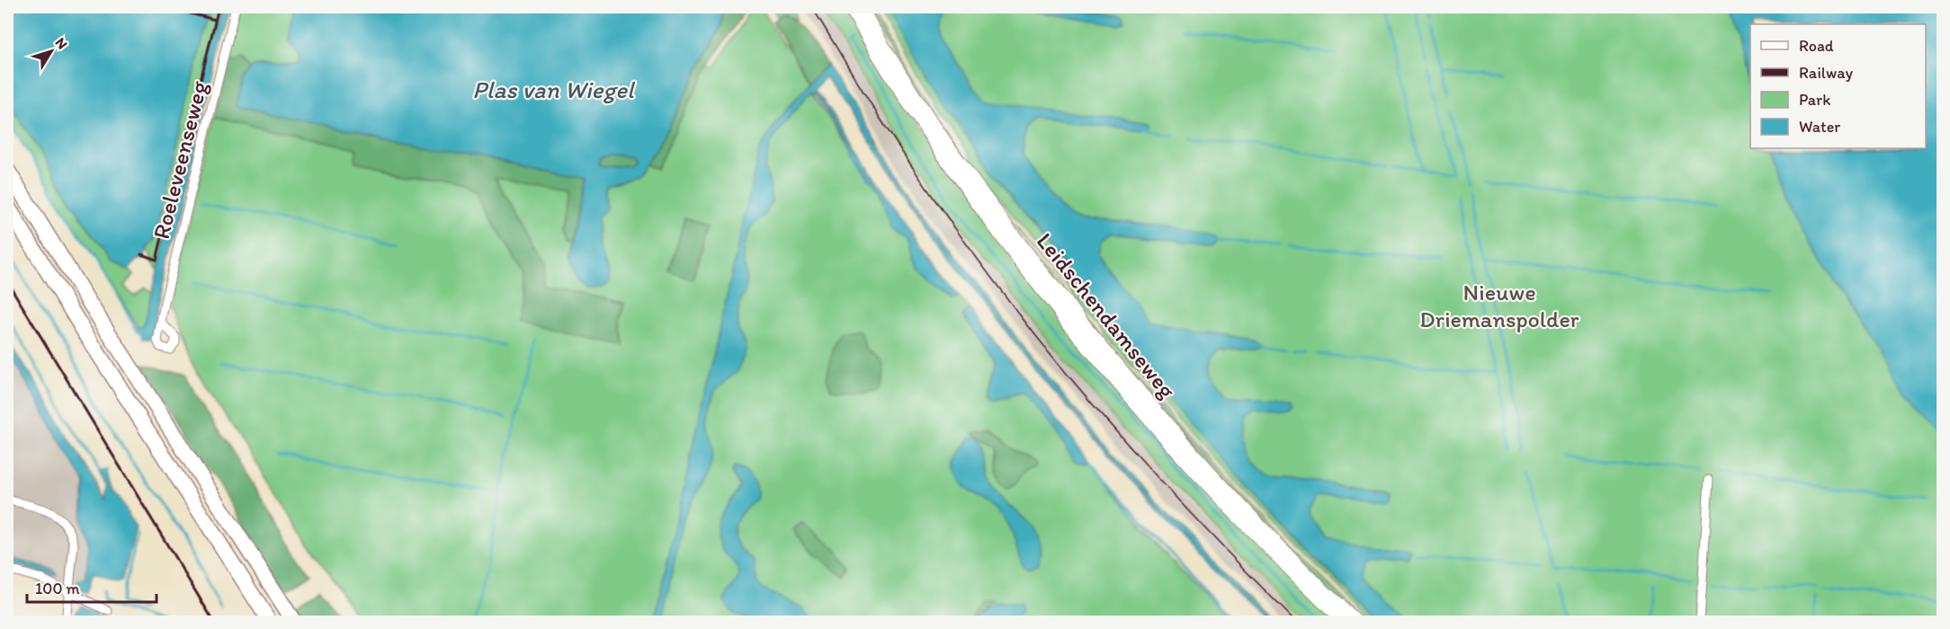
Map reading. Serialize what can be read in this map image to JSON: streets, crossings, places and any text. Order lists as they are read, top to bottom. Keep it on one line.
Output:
{"streets":{"main road":["Leidschendamseweg"],"street":["Roeleveenseweg"]},"water":["Plas van Wiegel"],"parks":["Nieuwe Driemanspolder"],"legend":["Road","Railway","Park","Water"],"scale_bar":"100 m","north":"top right"}
